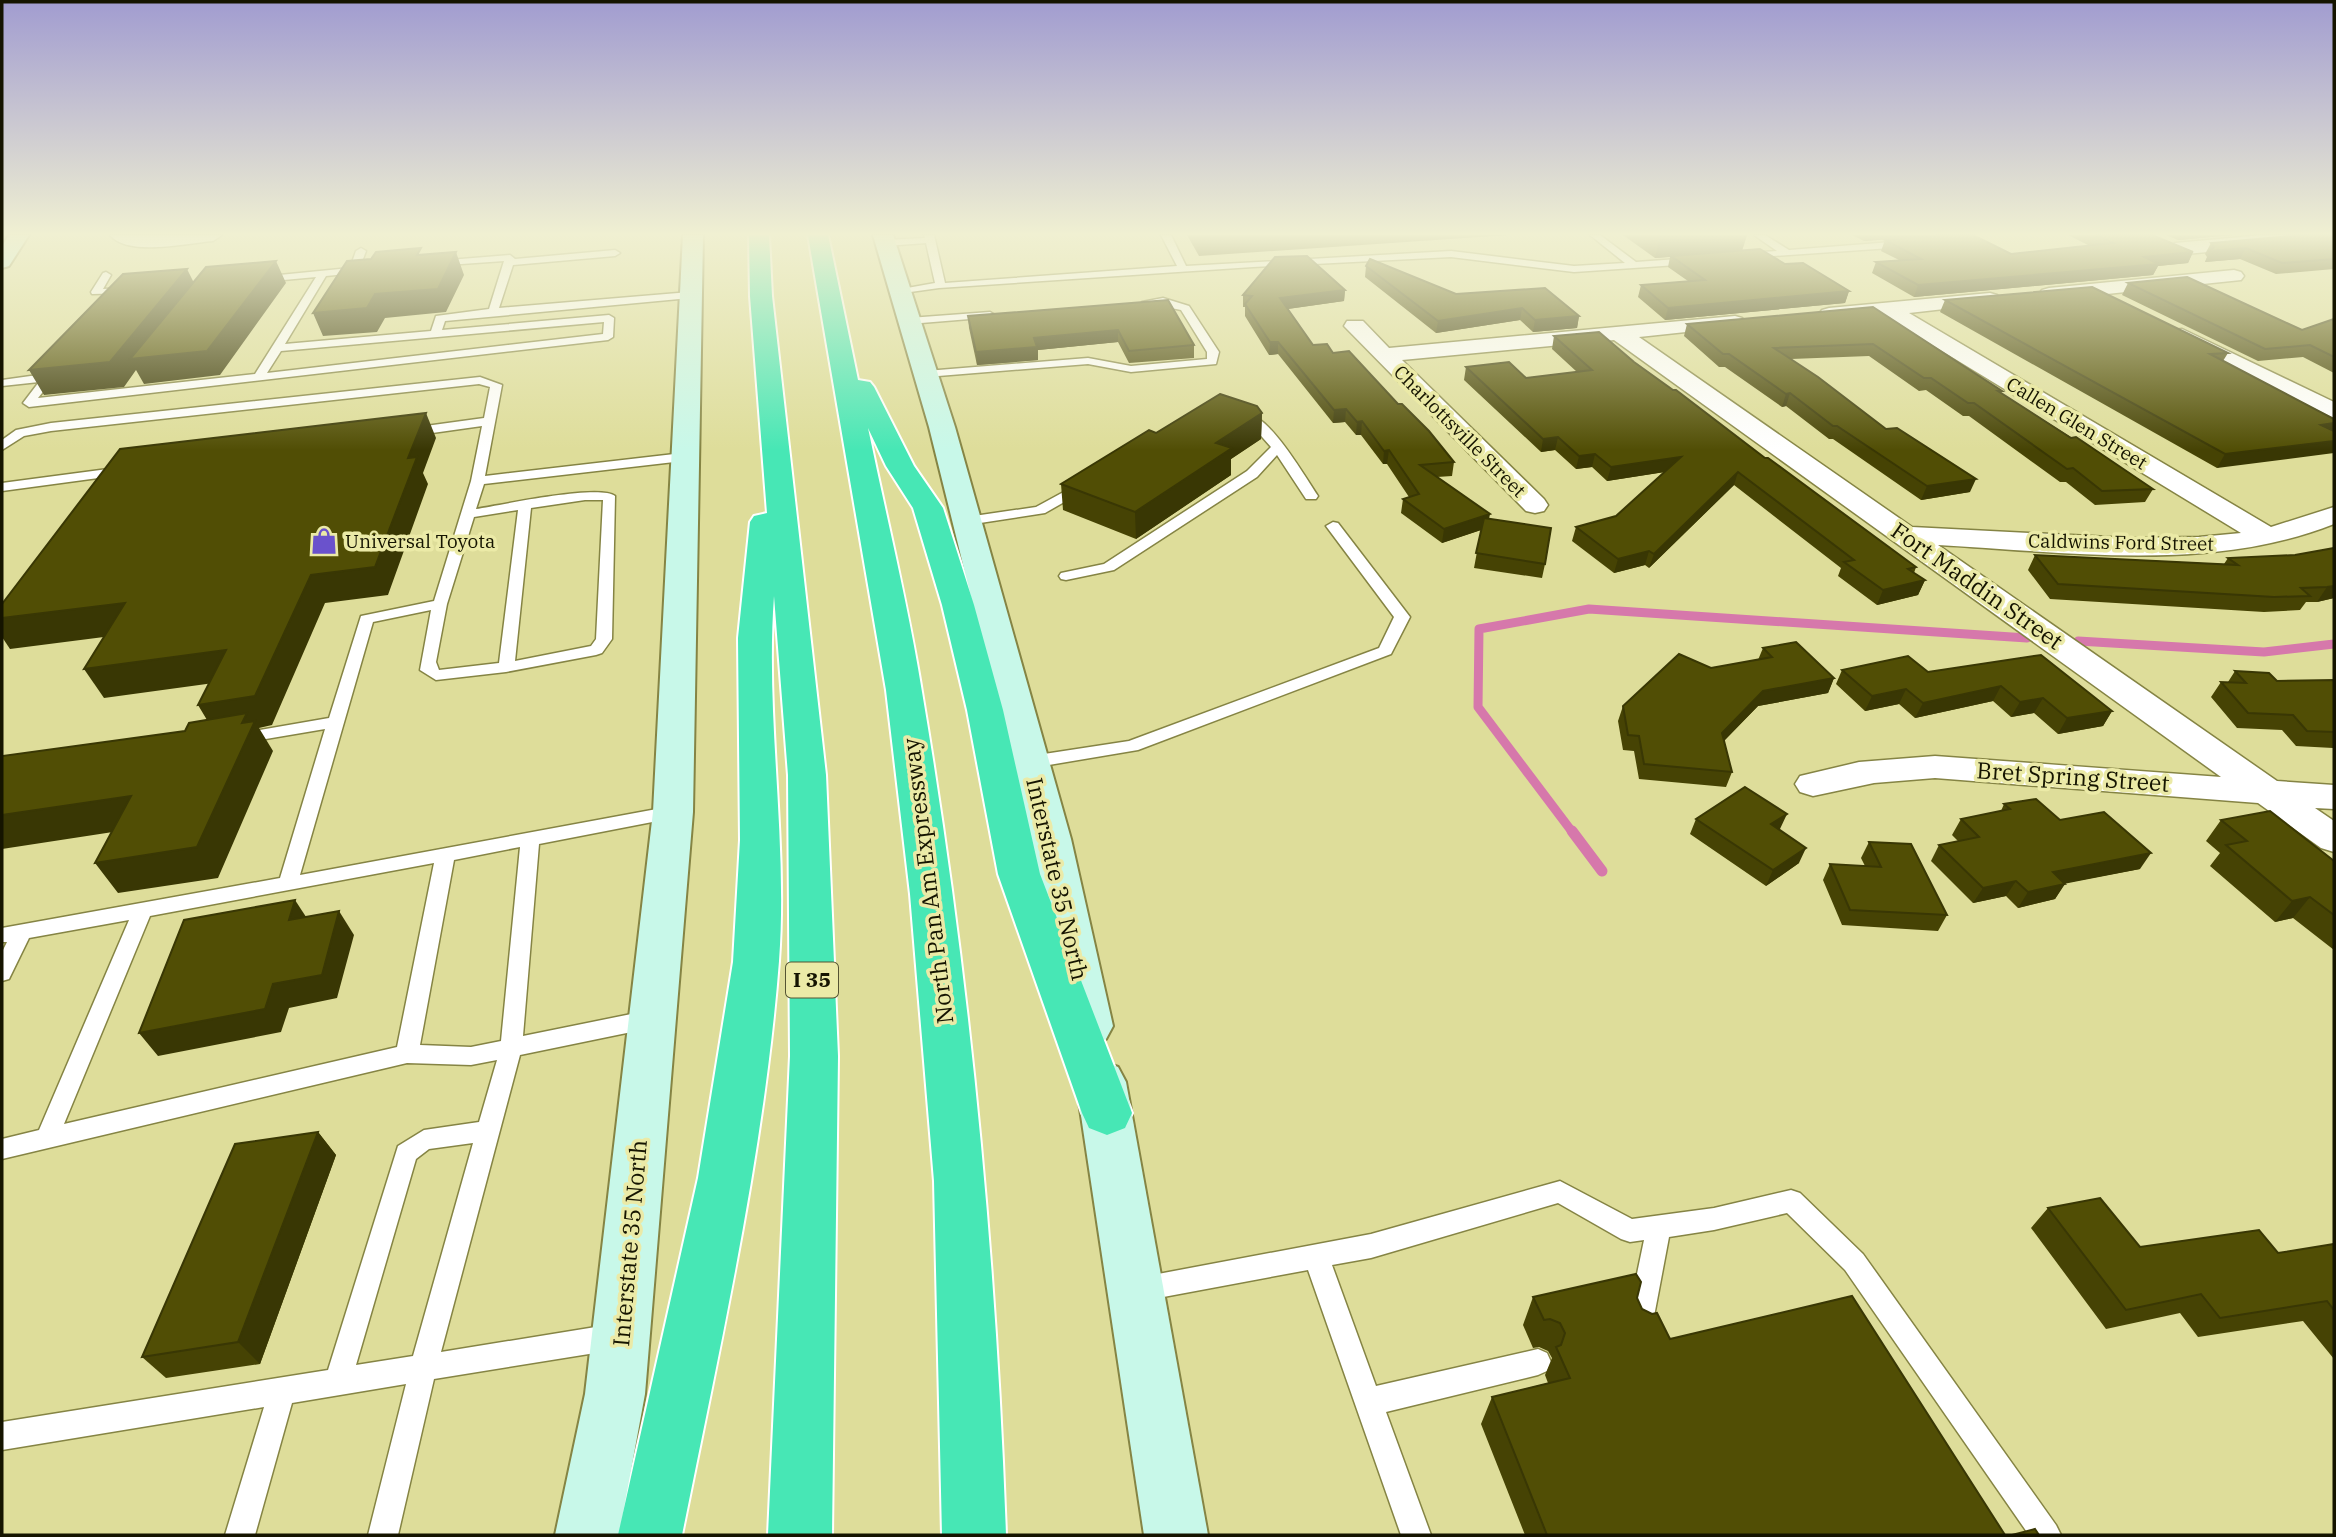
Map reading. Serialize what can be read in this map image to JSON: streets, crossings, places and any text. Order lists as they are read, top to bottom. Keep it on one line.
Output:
{"streets":{"highway":["North Pan Am Expressway","I 35"],"main road":["Interstate 35 North"],"street":["Callen Glen Street","Charlottsville Street","Caldwins Ford Street","Fort Maddin Street","Bret Spring Street"]},"crossings":[["Callen Glen Street","Caldwins Ford Street"],["Caldwins Ford Street","Fort Maddin Street"],["Fort Maddin Street","Bret Spring Street"]],"places":{"shop":["Universal Toyota"]}}
